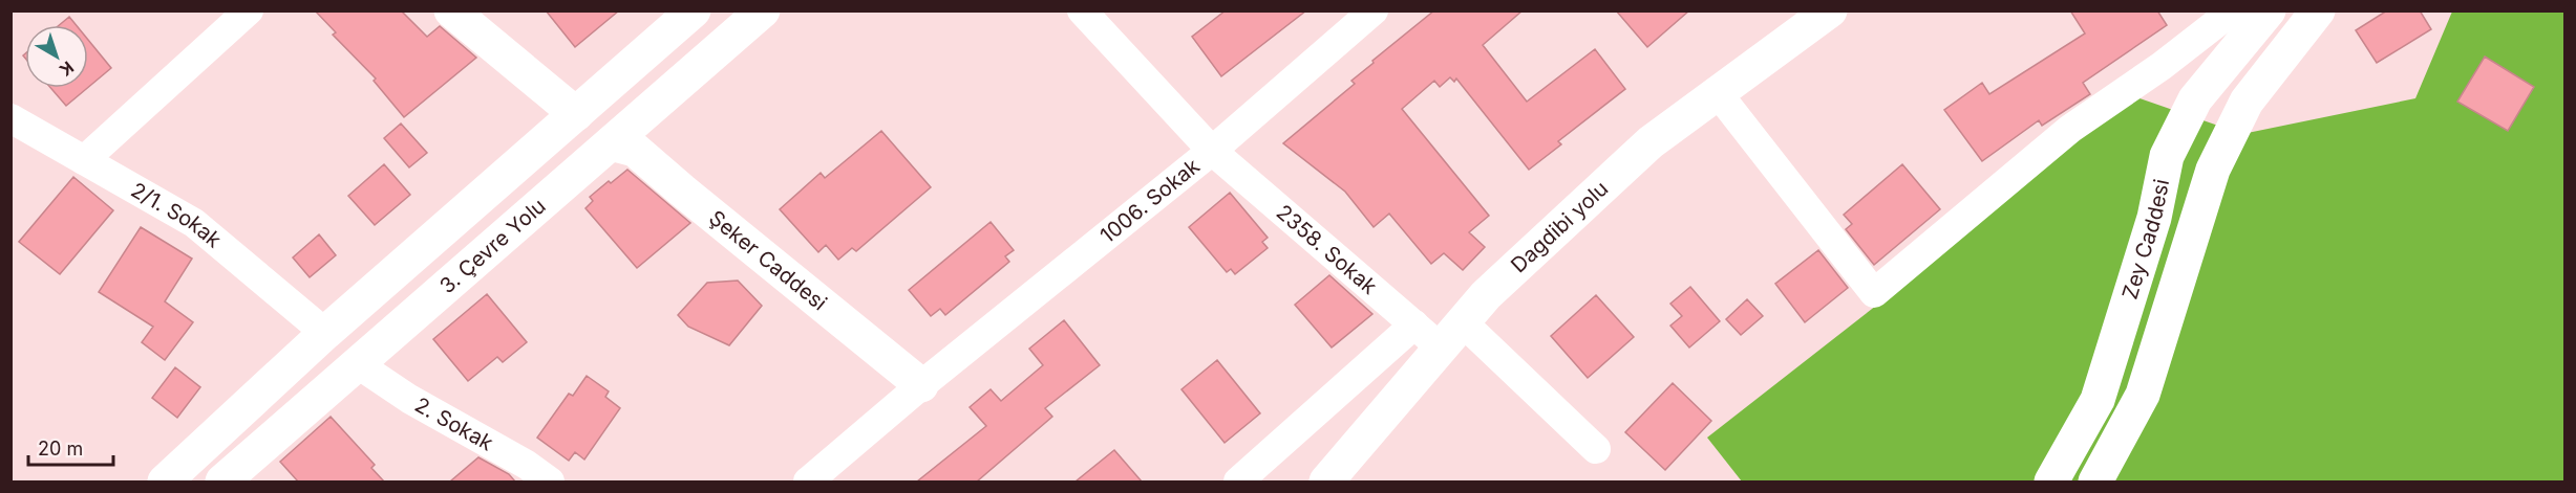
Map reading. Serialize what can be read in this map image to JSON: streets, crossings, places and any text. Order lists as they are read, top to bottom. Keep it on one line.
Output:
{"streets":{"main road":["Dagdibi yolu","Zey Caddesi","3. Çevre Yolu","Şeker Caddesi"],"street":["1006. Sokak","2/1. Sokak","2358. Sokak","2. Sokak"]},"crossings":[["1006. Sokak","2358. Sokak"],["1006. Sokak","Şeker Caddesi"],["Dagdibi yolu","2358. Sokak"],["3. Çevre Yolu","Şeker Caddesi"],["3. Çevre Yolu","2. Sokak"]],"scale_bar":"20 m","north":"bottom right"}
